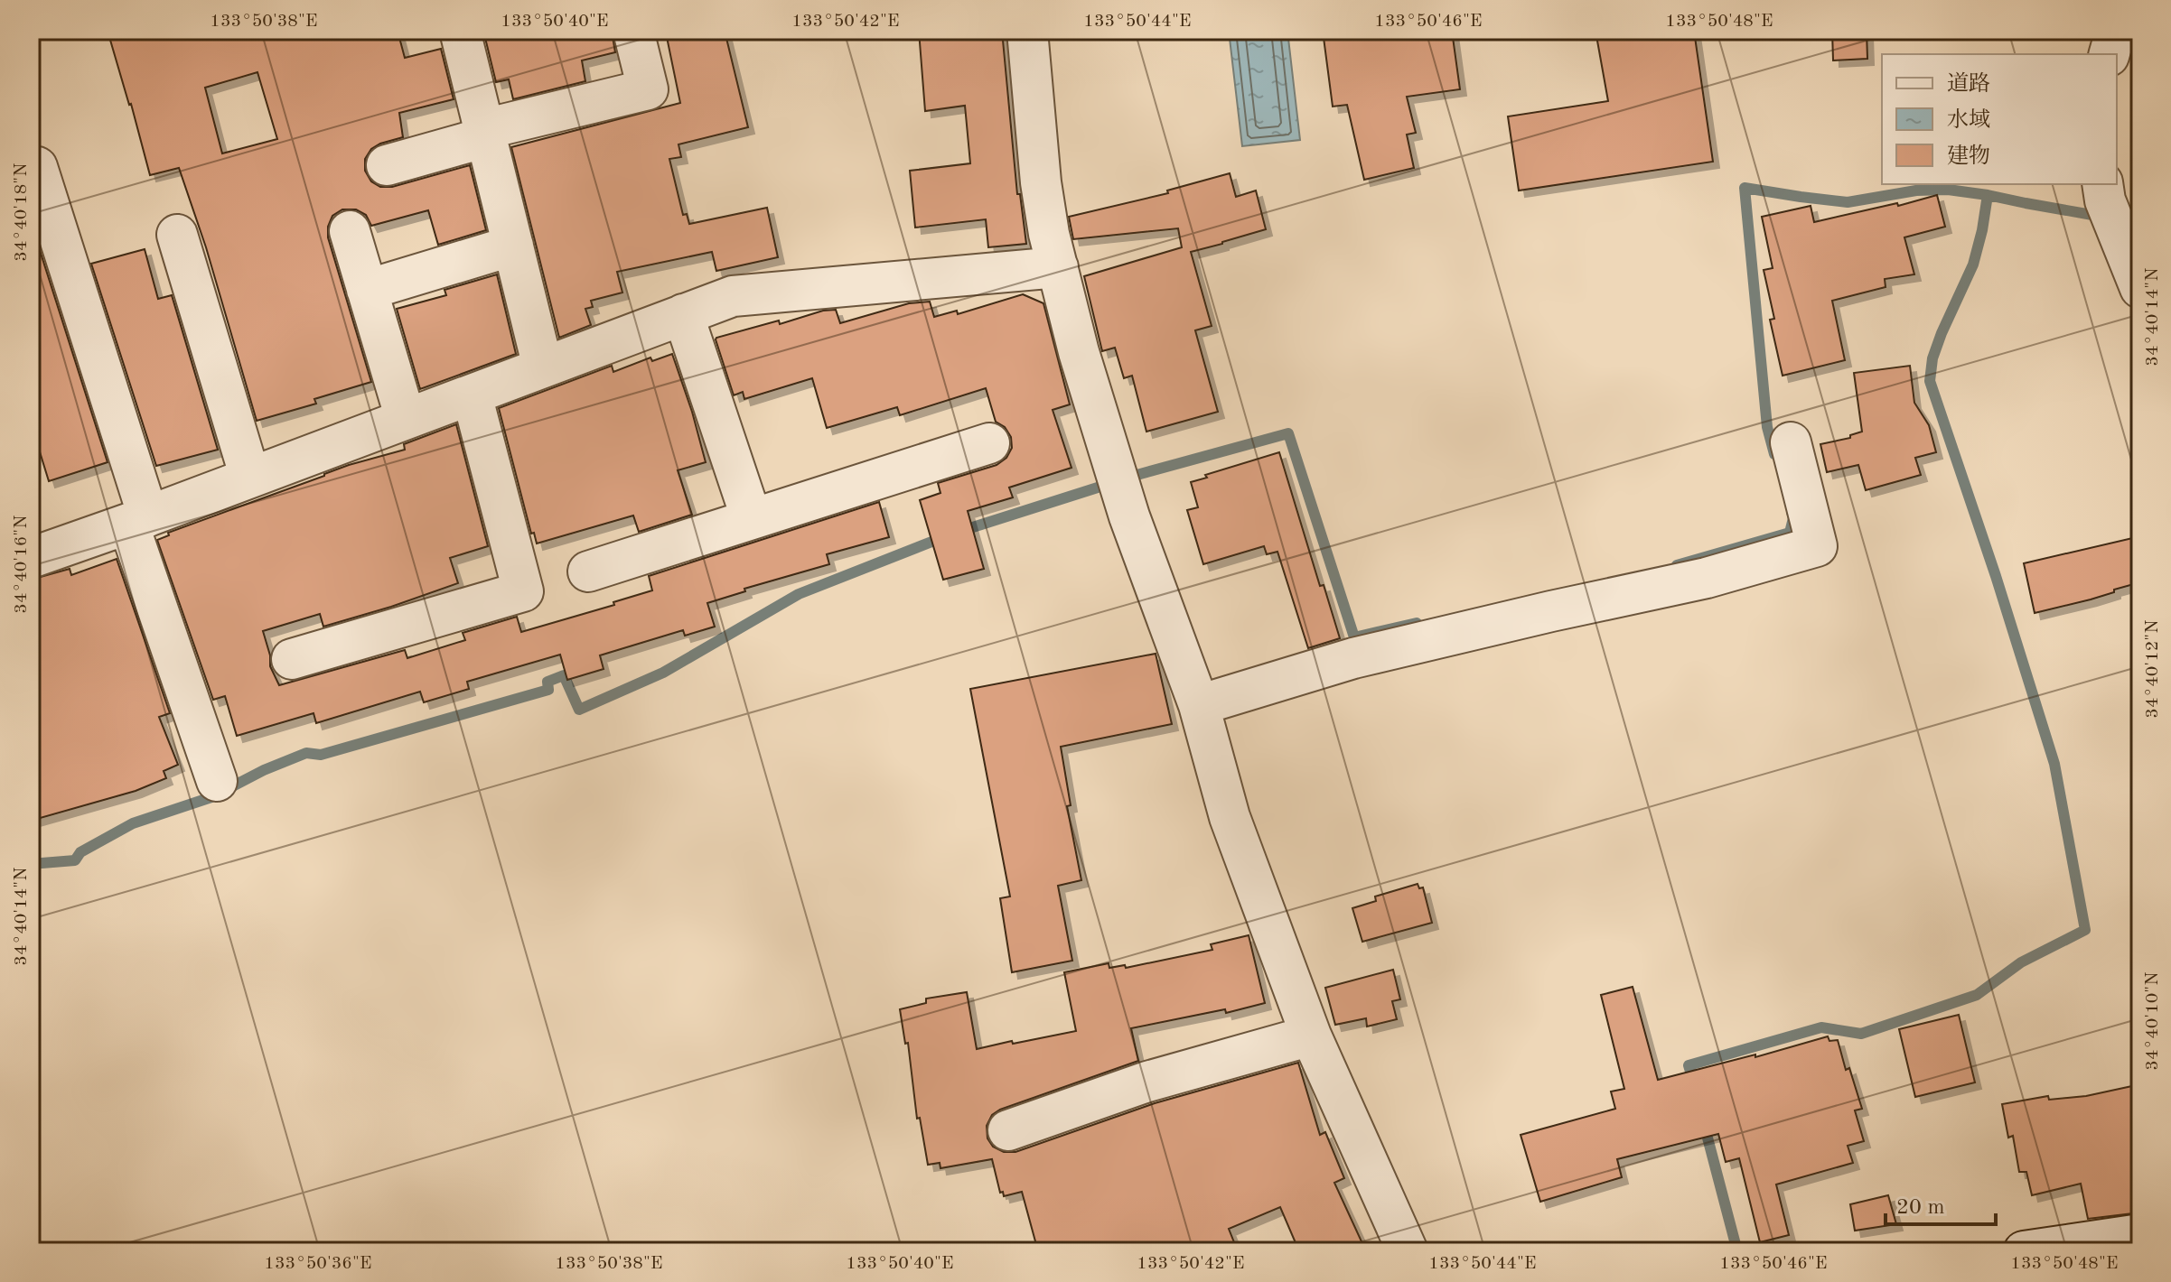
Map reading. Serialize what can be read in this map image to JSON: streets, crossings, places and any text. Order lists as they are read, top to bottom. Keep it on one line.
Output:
{"legend":["道路","水域","建物"],"scale_bar":"20 m","coordinates":["133°50'38\"E","133°50'40\"E","133°50'42\"E","133°50'44\"E","133°50'46\"E","133°50'48\"E","34°40'18\"N","34°40'14\"N","34°40'16\"N","34°40'12\"N","34°40'10\"N","133°50'36\"E"]}
